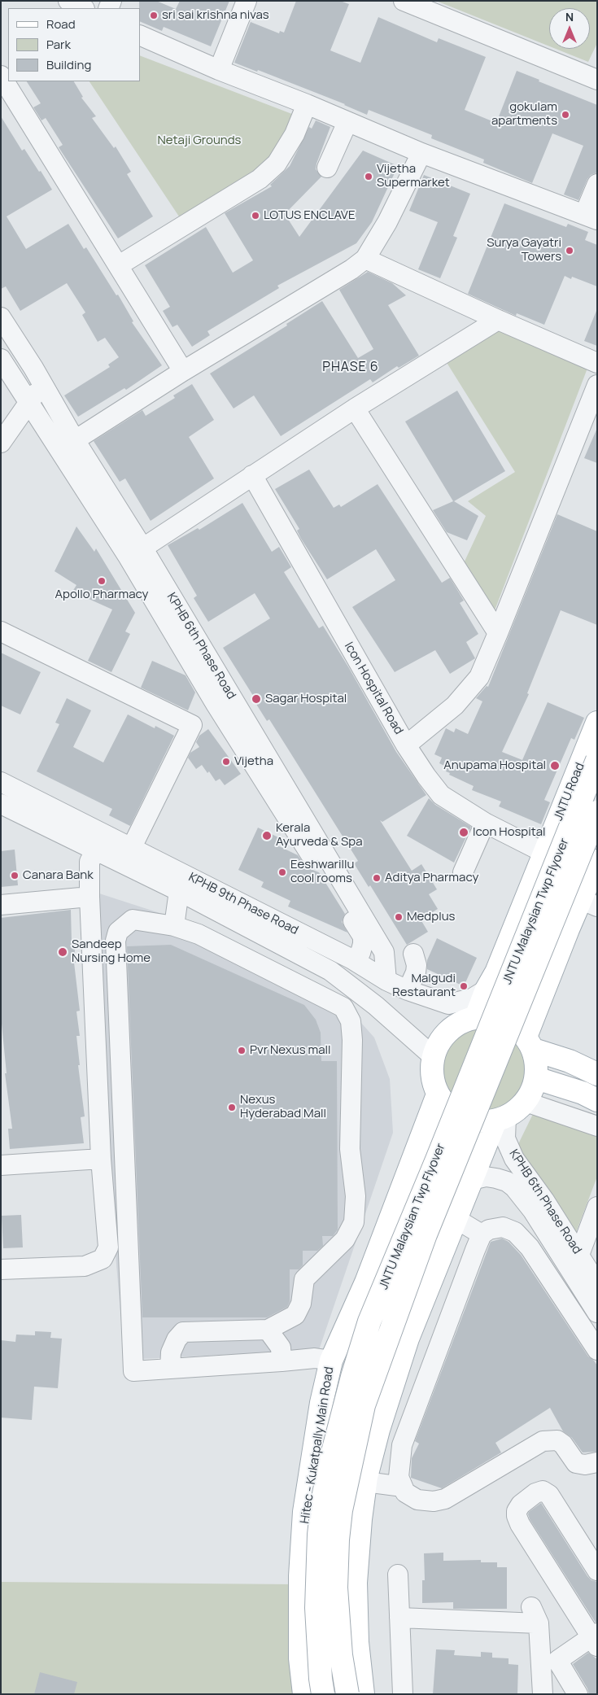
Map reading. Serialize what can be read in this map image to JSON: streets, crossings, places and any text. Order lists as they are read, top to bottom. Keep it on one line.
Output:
{"streets":{"main road":["JNTU Road","JNTU Malaysian Twp Flyover","Hitec - Kukatpally Main Road"],"street":["KPHB 6th Phase Road","Icon Hospital Road","KPHB 9th Phase Road"]},"crossings":[["KPHB 6th Phase Road","JNTU Road"],["KPHB 6th Phase Road","KPHB 9th Phase Road"],["KPHB 6th Phase Road","Hitec - Kukatpally Main Road"],["Icon Hospital Road","JNTU Road"],["JNTU Road","KPHB 9th Phase Road"],["JNTU Road","Hitec - Kukatpally Main Road"],["KPHB 9th Phase Road","Hitec - Kukatpally Main Road"]],"districts":["PHASE 6"],"parks":["Netaji Grounds"],"places":["sri sai krishna nivas","gokulam apartments","Vijetha Supermarket","LOTUS ENCLAVE","Surya Gayatri Towers","Apollo Pharmacy","Sagar Hospital","Vijetha","Anupama Hospital","Icon Hospital","Kerala Ayurveda & Spa","Eeshwarillu cool rooms","Canara Bank","Aditya Pharmacy","Medplus","Sandeep Nursing Home","Malgudi Restaurant","Pvr Nexus mall","Nexus Hyderabad Mall"],"legend":["Road","Park","Building"],"north":"top"}
